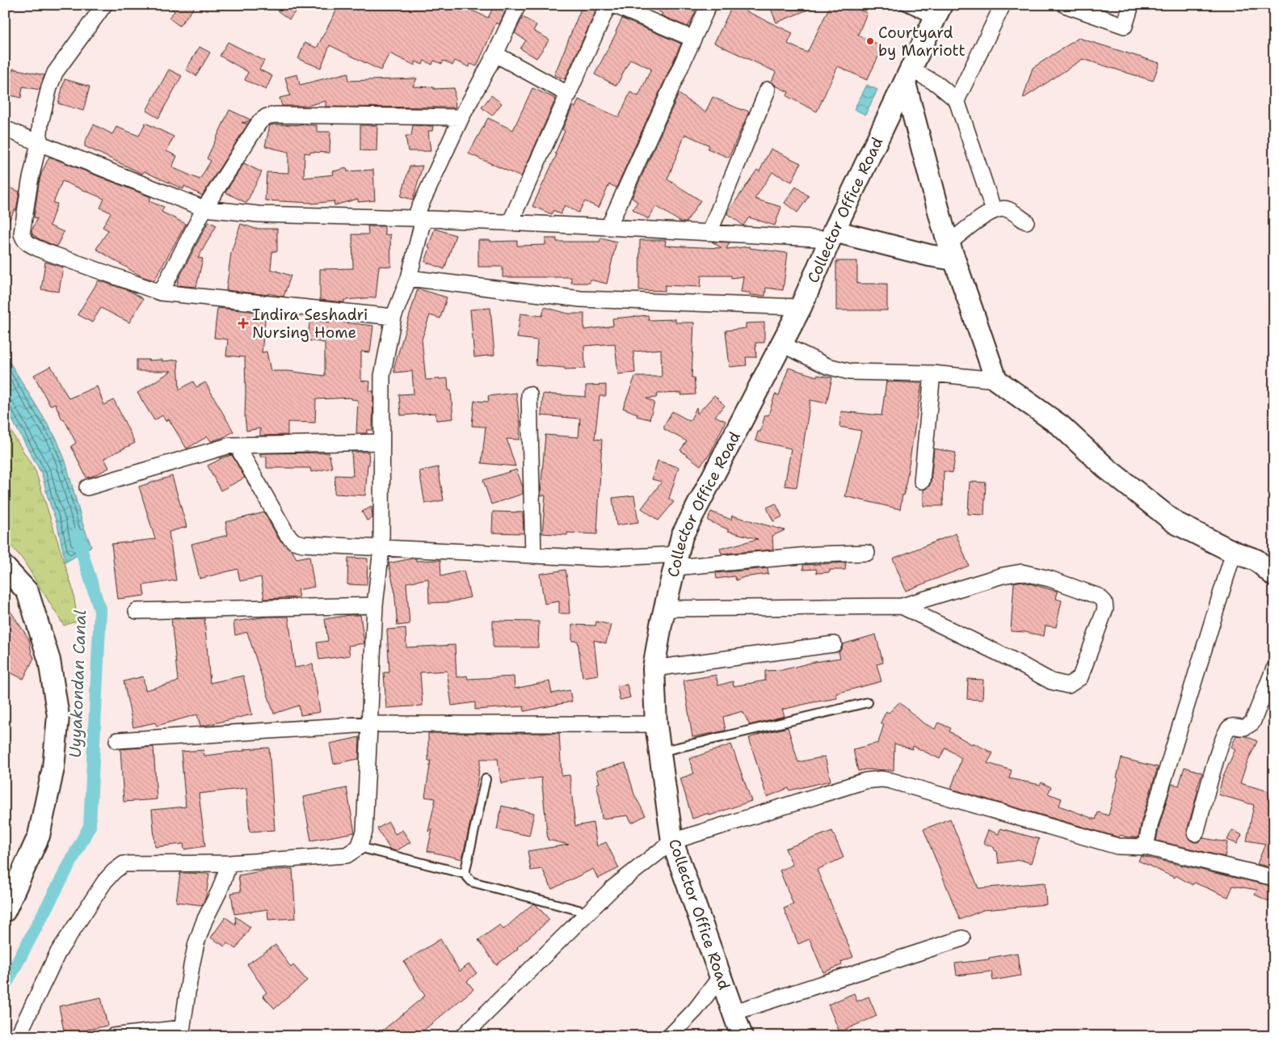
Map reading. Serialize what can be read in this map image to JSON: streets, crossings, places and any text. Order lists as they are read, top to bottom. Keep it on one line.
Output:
{"streets":{"street":["Collector Office Road"]},"water":["Uyyakondan Canal"],"places":{"other":["Courtyard by Marriott"],"health":["Indira Seshadri Nursing Home"]}}
